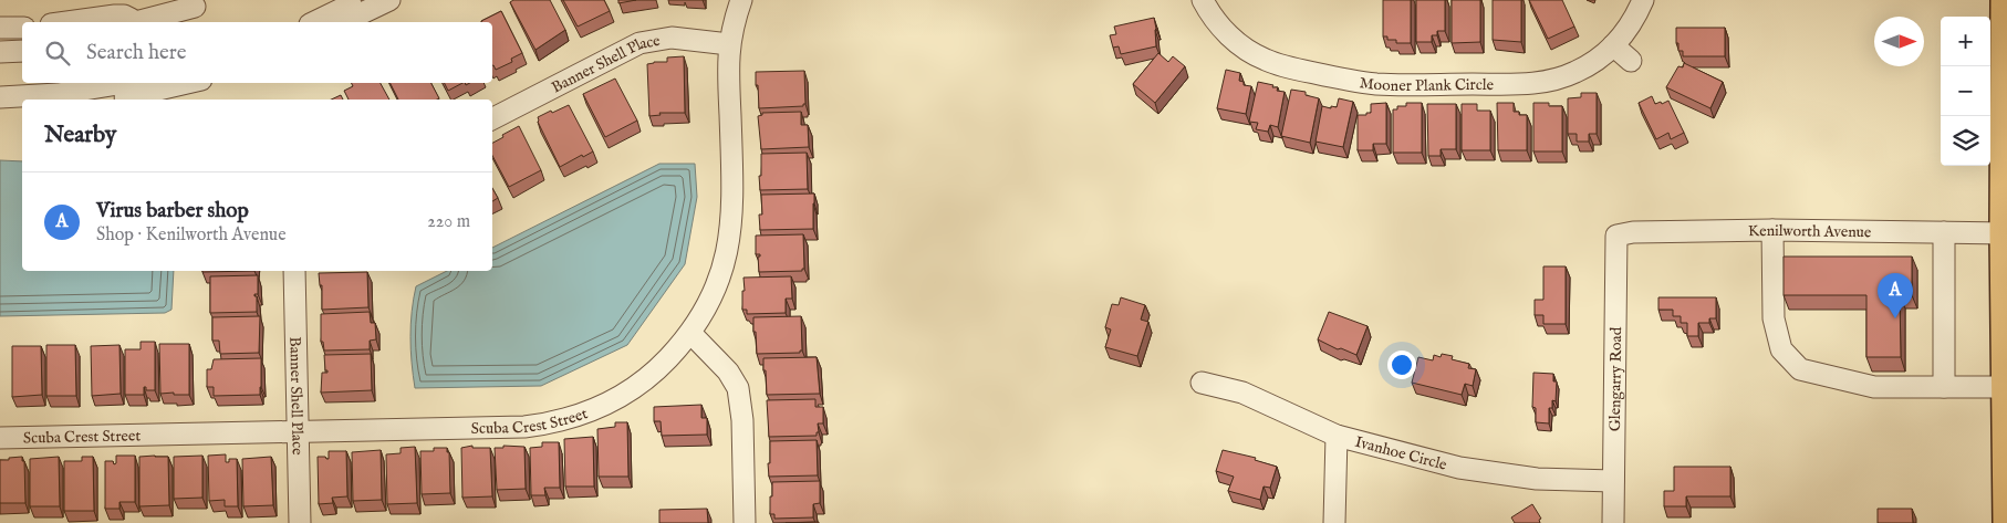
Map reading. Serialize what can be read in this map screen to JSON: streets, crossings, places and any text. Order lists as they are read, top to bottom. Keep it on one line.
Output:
{"streets":{"street":["Banner Shell Place","Mooner Plank Circle","Kenilworth Avenue","Glengarry Road","Scuba Crest Street","Ivanhoe Circle"]},"crossings":[["Banner Shell Place","Scuba Crest Street"],["Kenilworth Avenue","Glengarry Road"],["Glengarry Road","Ivanhoe Circle"]],"north":"right","page":{"map_buttons":["+","−"],"search":"Search here","heading":"Nearby","list":[{"mark":"A","name":"Virus barber shop","note":"Shop · Kenilworth Avenue","value":"220 m"}],"pins":"A"}}
